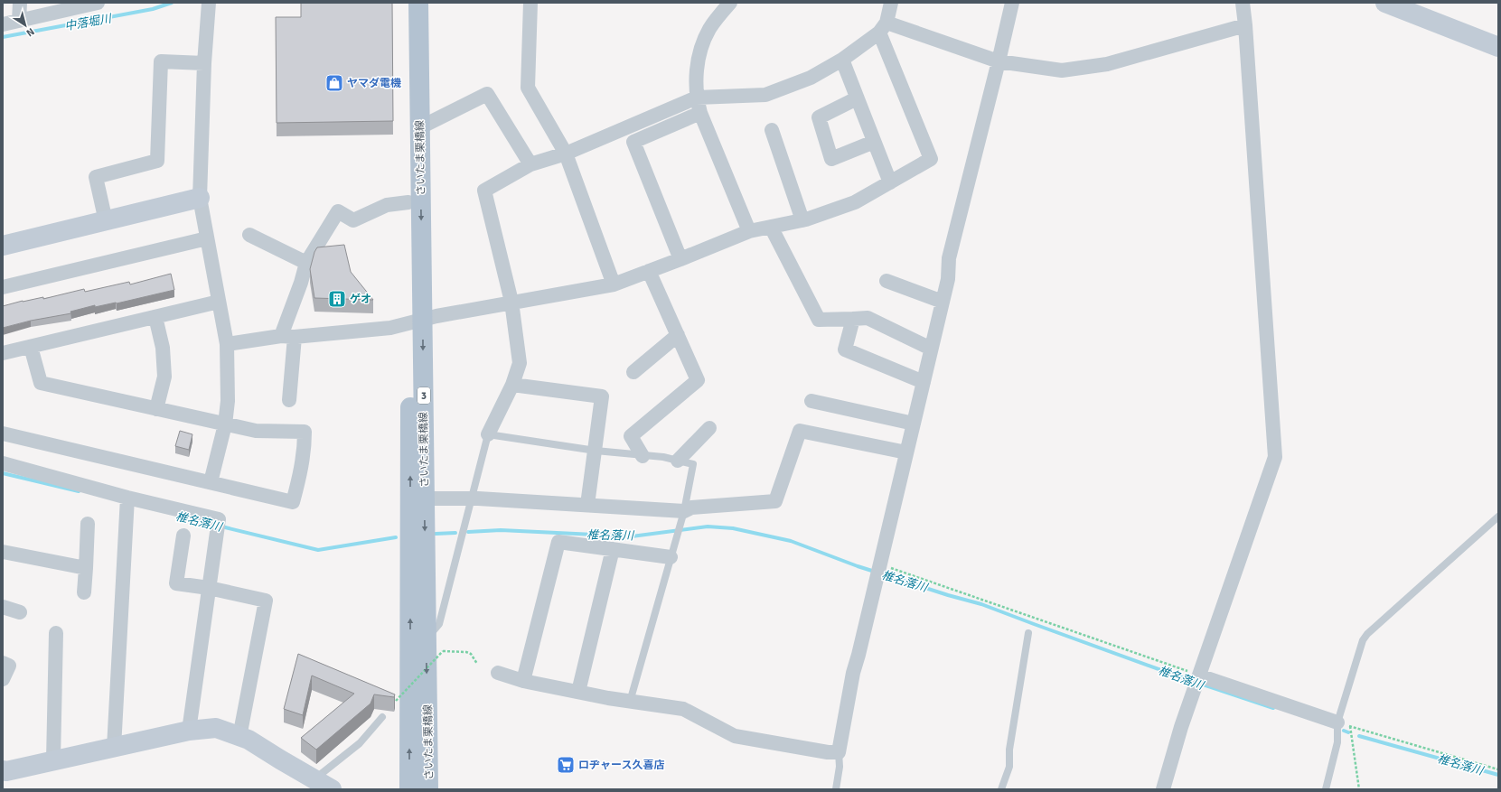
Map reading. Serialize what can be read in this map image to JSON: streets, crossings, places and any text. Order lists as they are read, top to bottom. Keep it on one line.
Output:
{"streets":{"main road":["さいたま栗橋線","3"]},"water":["中落堀川","椎名落川"],"places":{"shop":["ヤマダ電機"],"building":["ゲオ"],"supermarket":["ロヂャース久喜店"]},"north":"bottom right"}
